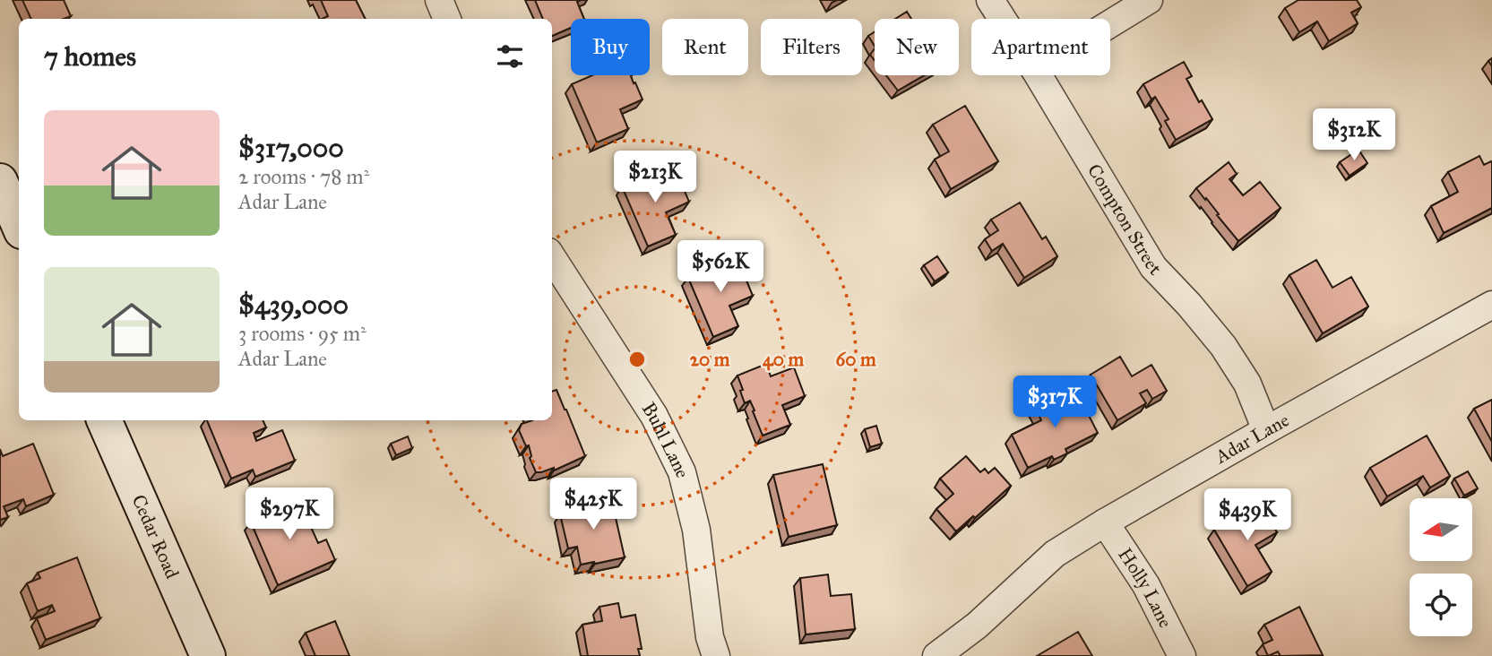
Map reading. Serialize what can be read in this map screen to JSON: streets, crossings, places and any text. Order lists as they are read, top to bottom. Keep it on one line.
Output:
{"streets":{"street":["Compton Street","Adar Lane","Buhl Lane","Cedar Road","Holly Lane"]},"crossings":[["Compton Street","Adar Lane"],["Adar Lane","Holly Lane"]],"north":"left","page":{"chip":["Buy","Rent","Filters","New","Apartment"],"heading":"7 homes","list":[{"name":"$317,000","note":"2 rooms · 78 m² · Adar Lane"},{"name":"$439,000","note":"3 rooms · 95 m² · Adar Lane"}],"price":["$312K","$213K","$562K","$317K","$425K","$297K","$439K"]},"rings":["20 m","40 m","60 m"]}
